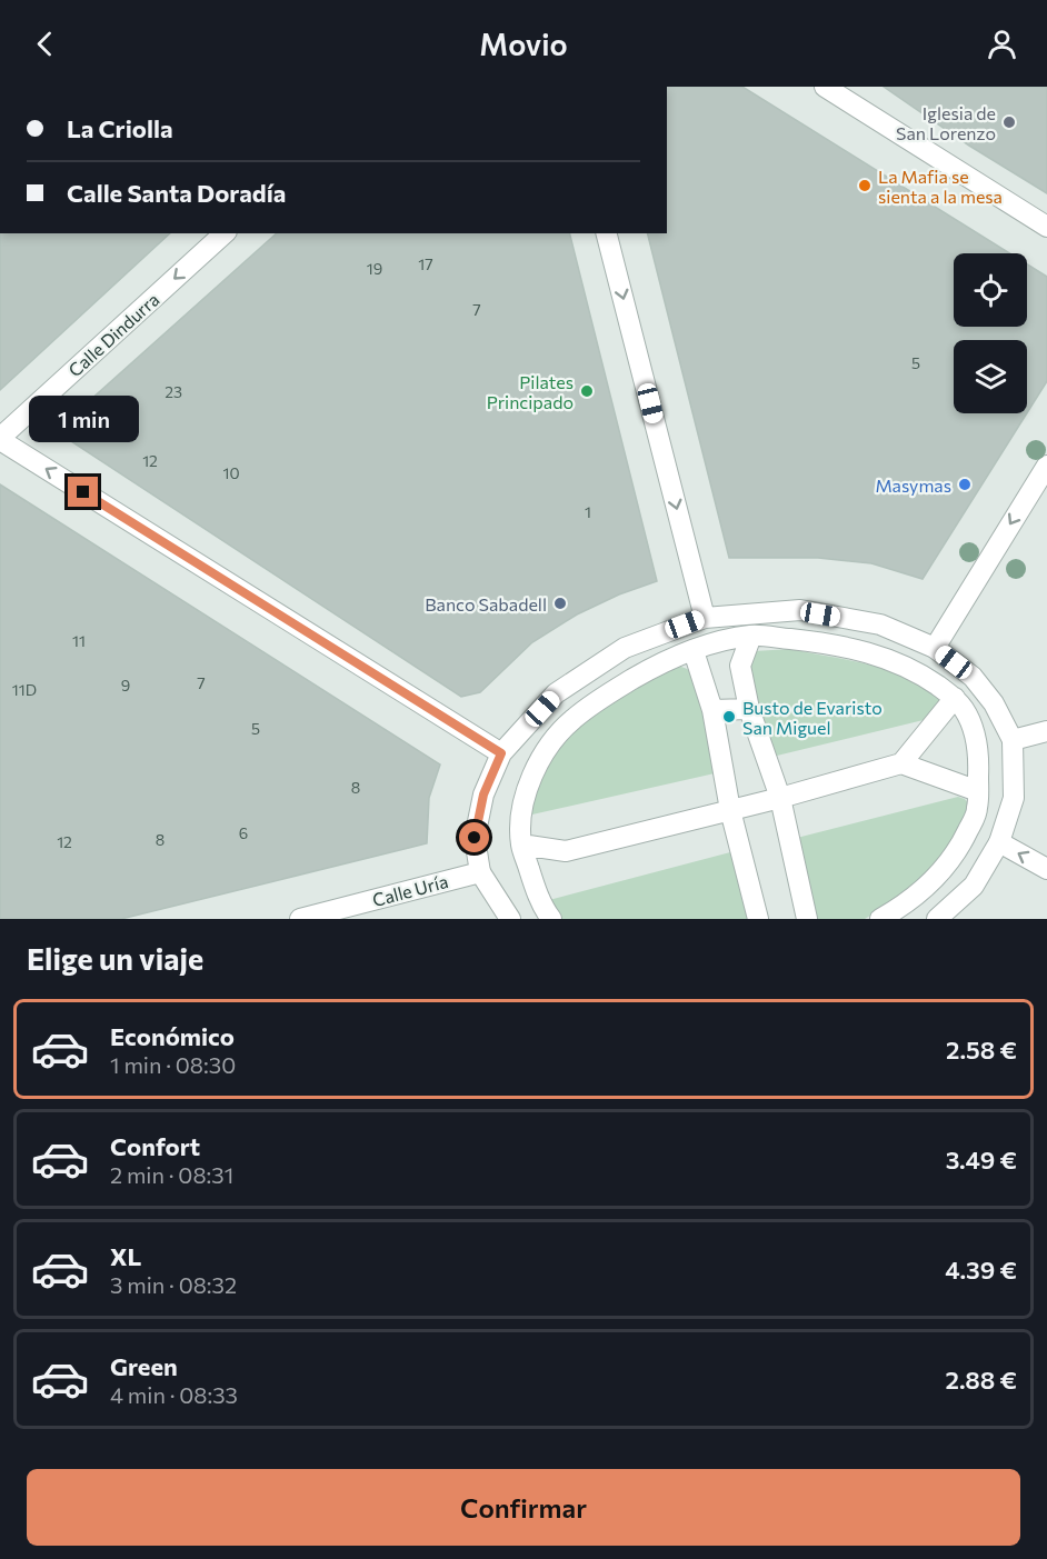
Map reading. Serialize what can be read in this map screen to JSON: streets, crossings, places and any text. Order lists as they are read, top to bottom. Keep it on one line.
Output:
{"streets":{"street":["Calle Dindurra","Calle Uría"]},"one_way":["Calle Dindurra"],"places":["Iglesia de San Lorenzo","La Mafia se sienta a la mesa","Pilates Principado","Masymas","Banco Sabadell","Busto de Evaristo San Miguel"],"house_numbers":["17","19","7","5","23","12","10","1","11","7","9","11D","5","8","6","8","12"],"page":{"header":"Movio","banner":["La Criolla","Calle Santa Doradía"],"bubble":"1 min","heading":"Elige un viaje","list":[{"name":"Económico","note":"1 min · 08:30","value":"2.58 €"},{"name":"Confort","note":"2 min · 08:31","value":"3.49 €"},{"name":"XL","note":"3 min · 08:32","value":"4.39 €"},{"name":"Green","note":"4 min · 08:33","value":"2.88 €"}],"buttons":"Confirmar"}}
